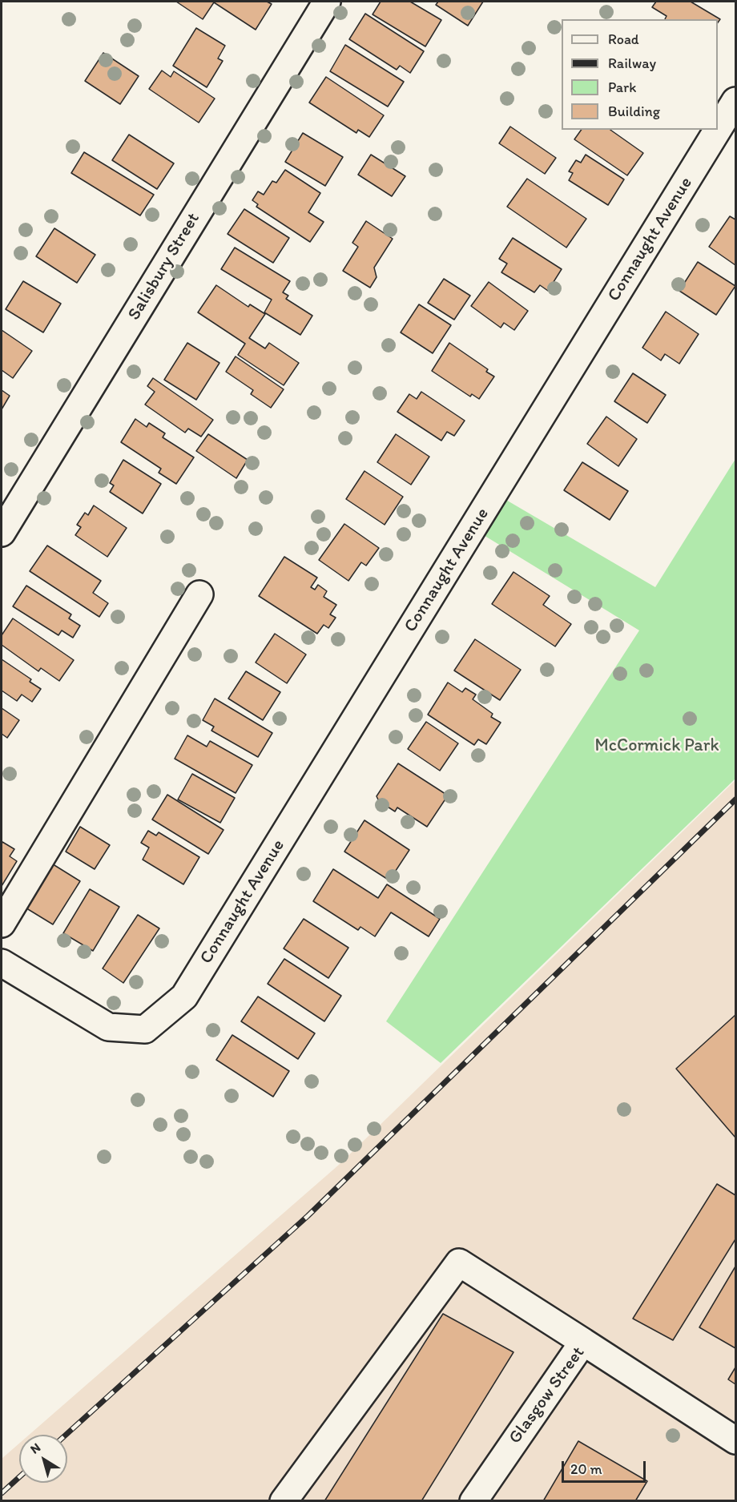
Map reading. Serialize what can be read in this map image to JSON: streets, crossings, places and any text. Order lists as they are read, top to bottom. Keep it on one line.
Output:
{"streets":{"street":["Connaught Avenue","Salisbury Street","Glasgow Street"]},"parks":["McCormick Park"],"legend":["Road","Railway","Park","Building"],"scale_bar":"20 m","north":"top left"}
